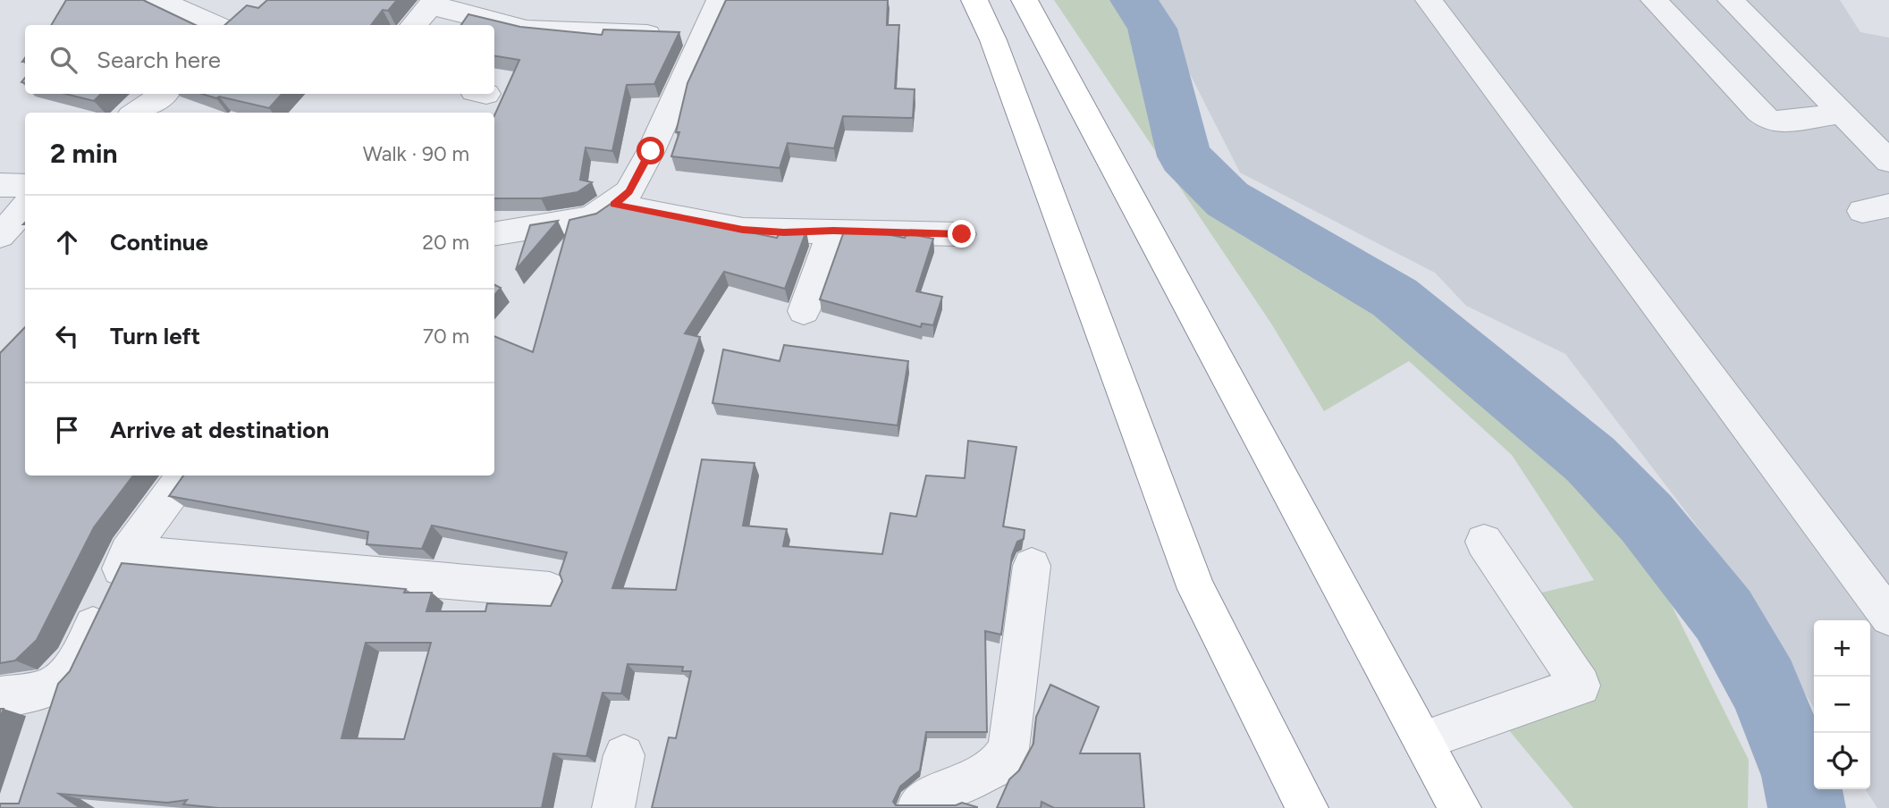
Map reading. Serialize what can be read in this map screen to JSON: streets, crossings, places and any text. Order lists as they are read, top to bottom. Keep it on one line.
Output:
{"page":{"search":"Search here","heading":["2 min","Walk · 90 m"],"list":[["Continue","20 m"],["Turn left","70 m"],"Arrive at destination"],"map_buttons":["+","−"]}}
